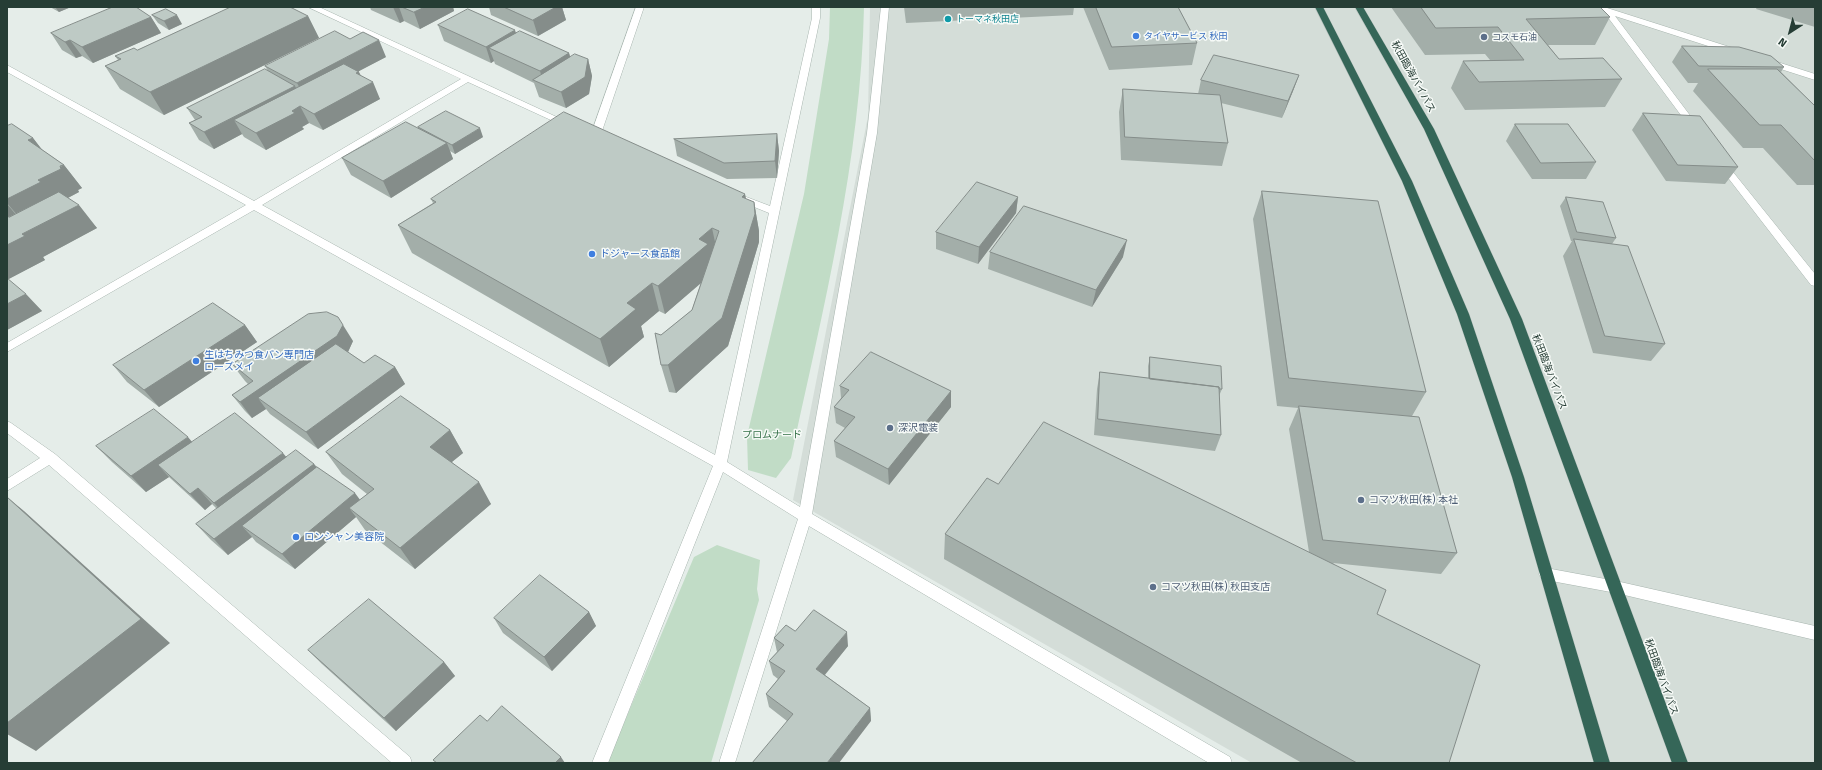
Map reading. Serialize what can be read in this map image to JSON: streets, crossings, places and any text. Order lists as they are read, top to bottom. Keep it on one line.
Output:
{"streets":{"highway":["秋田臨海バイパス"]},"parks":["プロムナード"],"places":["トーマネ秋田店","タイヤサービス 秋田","コスモ石油","ドジャース食品館","生はちみつ食パン専門店 ローズメイ","深沢電装","コマツ秋田(株) 本社","ロンシャン美容院","コマツ秋田(株) 秋田支店"],"north":"bottom left"}
